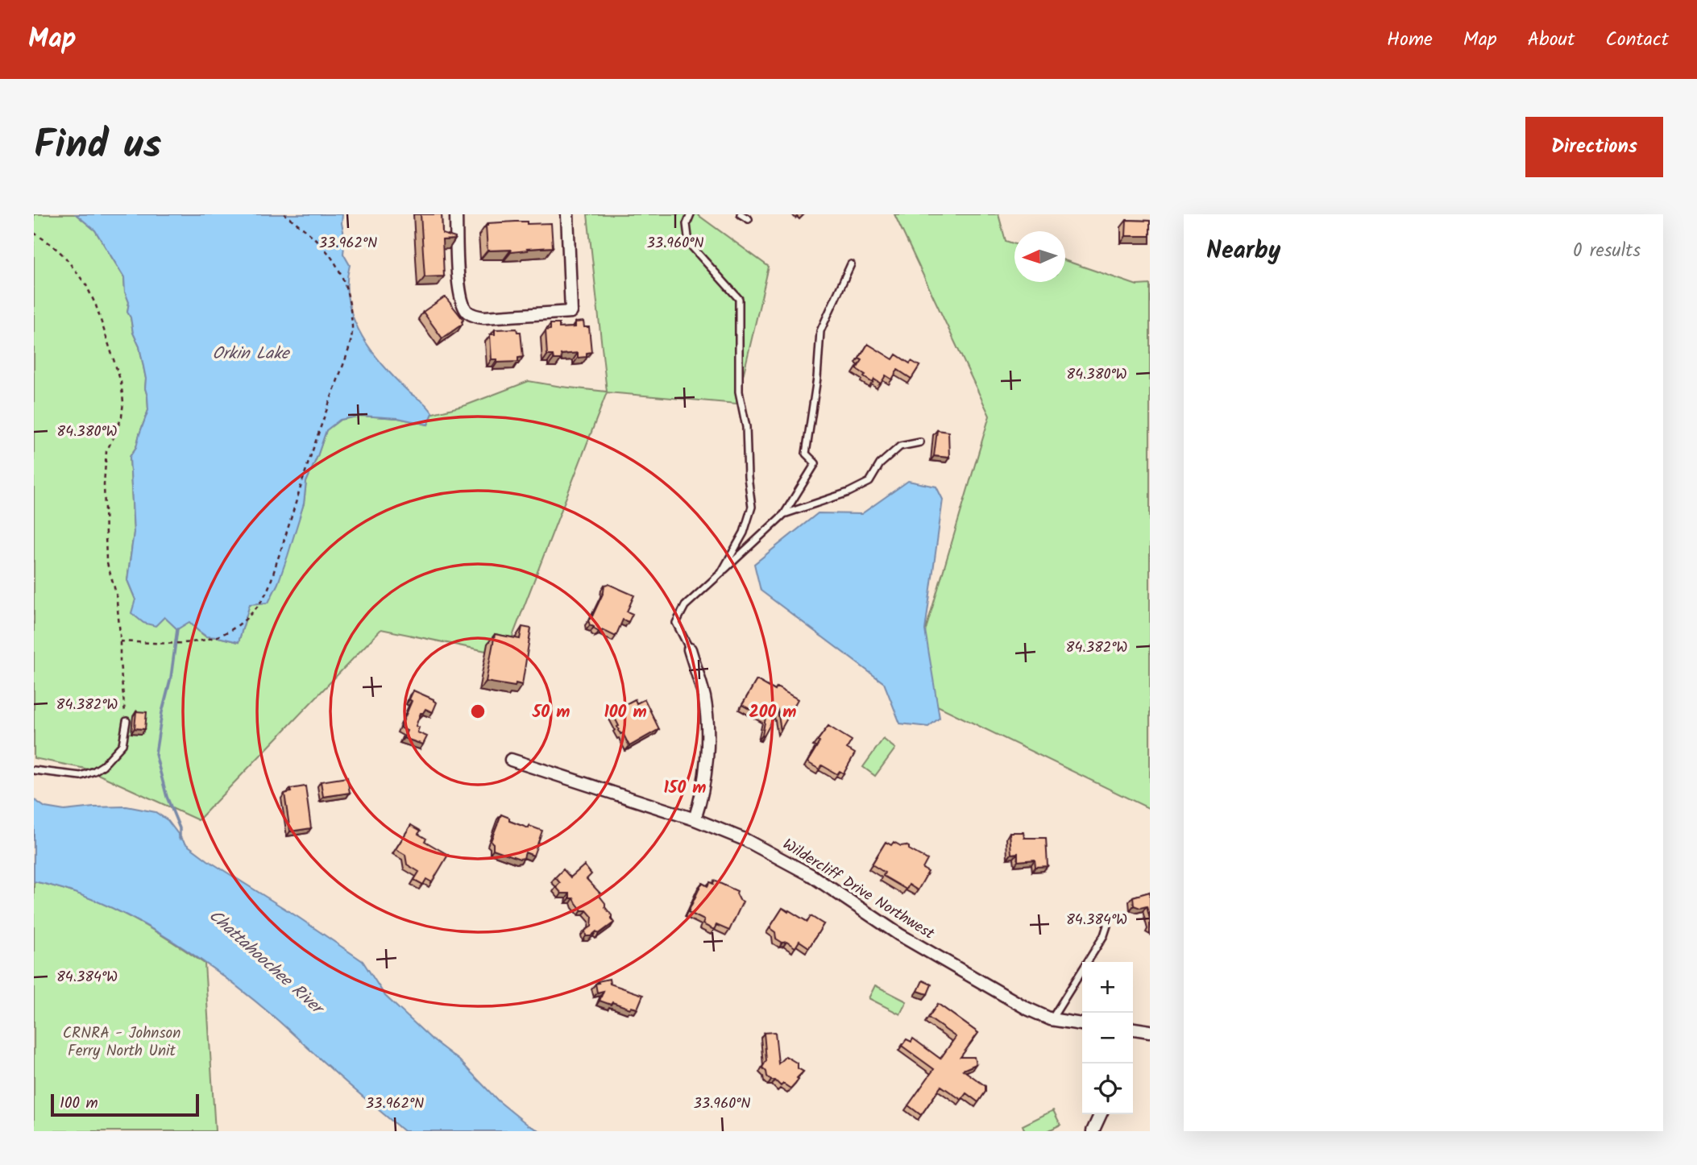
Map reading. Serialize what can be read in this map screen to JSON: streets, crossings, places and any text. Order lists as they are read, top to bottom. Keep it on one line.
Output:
{"streets":{"street":["Wildercliff Drive Northwest"]},"water":["Orkin Lake","Chattahoochee River"],"parks":["CRNRA - Johnson Ferry North Unit"],"scale_bar":"100 m","north":"left","page":{"header":"Map","nav":["Home","Map","About","Contact"],"title":"Find us","buttons":"Directions","heading":["Nearby","0 results"],"map_buttons":["+","−"],"scale":"100 m"},"coordinates":["33.962°N","33.960°N","84.380°W","84.382°W","84.384°W"],"rings":["50 m","100 m","200 m","150 m"]}
